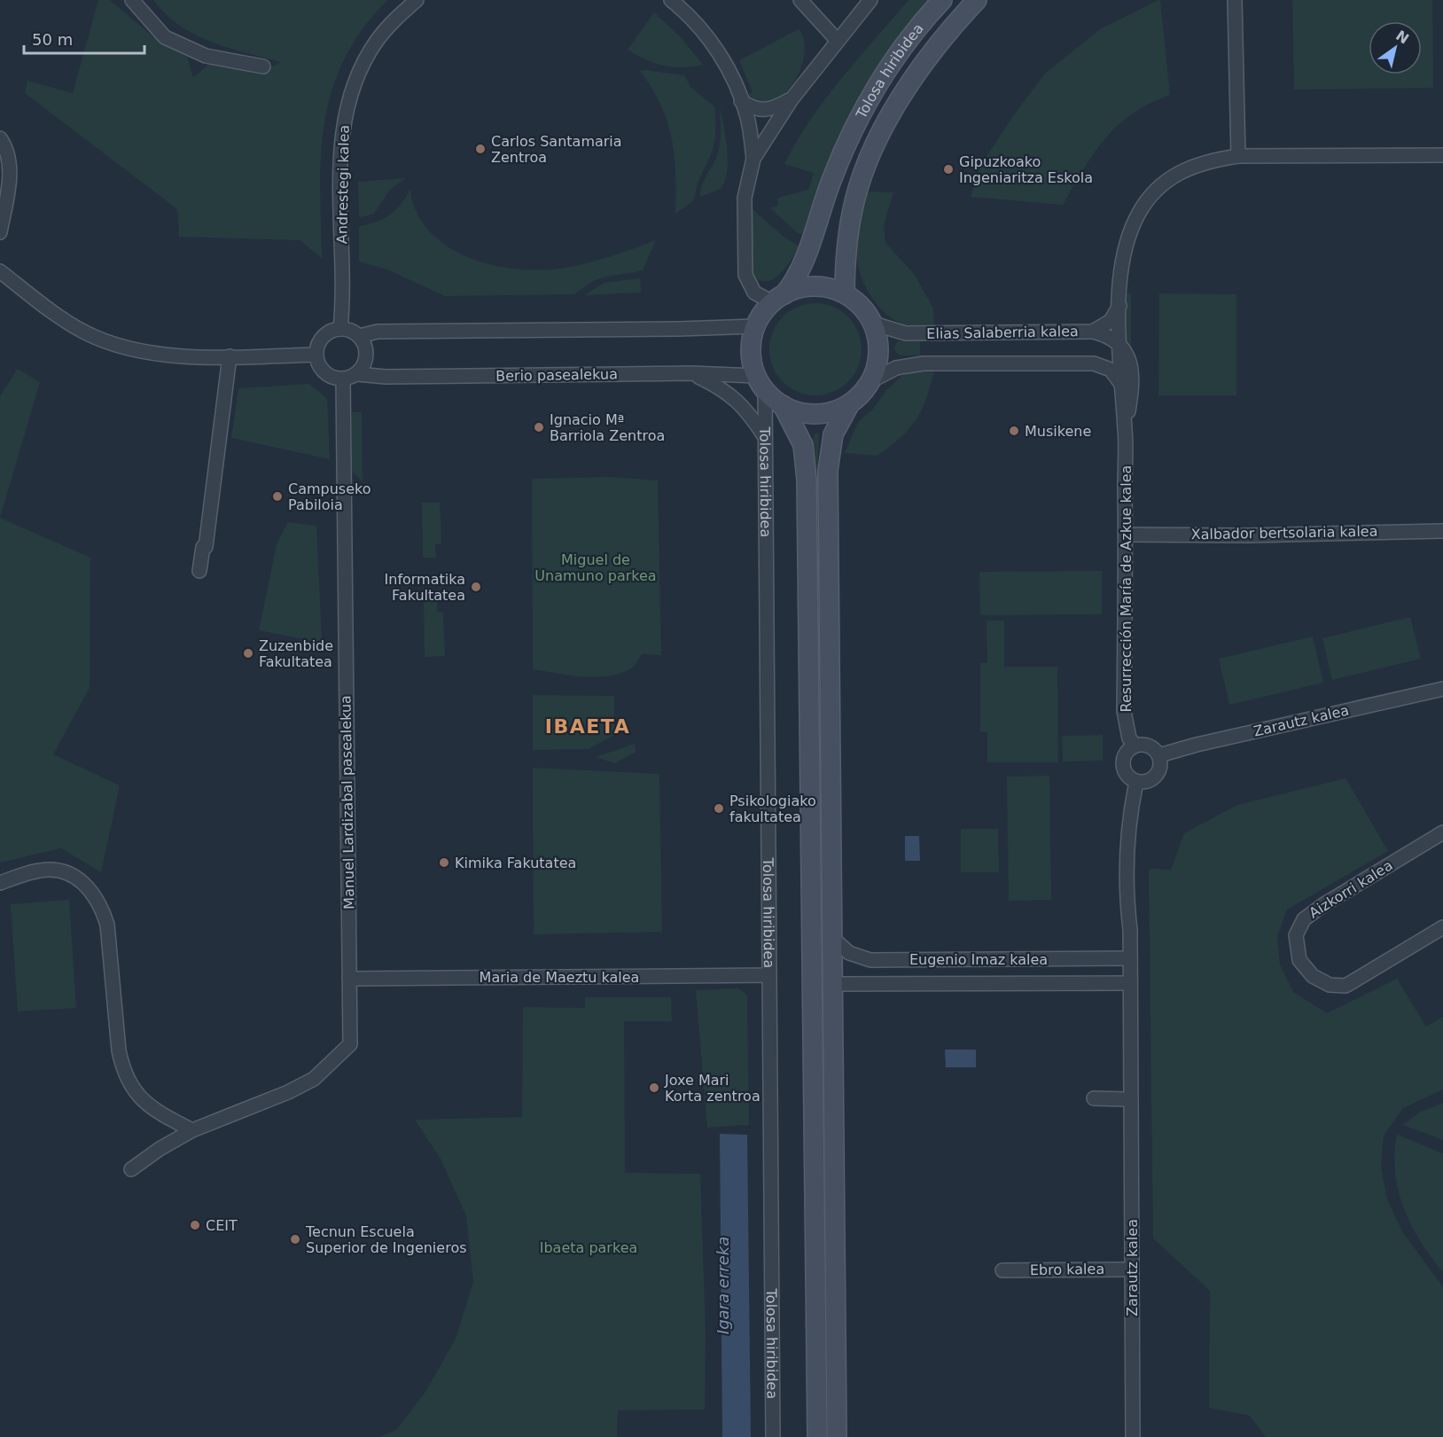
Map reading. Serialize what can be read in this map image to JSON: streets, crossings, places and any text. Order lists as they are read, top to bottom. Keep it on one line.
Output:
{"streets":{"main road":["Tolosa hiribidea"],"street":["Andrestegi kalea","Elias Salaberria kalea","Berio pasealekua","Xalbador bertsolaria kalea","Resurrección María de Azkue kalea","Zarautz kalea","Manuel Lardizabal pasealekua","Aizkorri kalea","Eugenio Imaz kalea","Maria de Maeztu kalea","Ebro kalea"]},"crossings":[["Tolosa hiribidea","Elias Salaberria kalea"],["Tolosa hiribidea","Berio pasealekua"],["Tolosa hiribidea","Maria de Maeztu kalea"],["Andrestegi kalea","Berio pasealekua"],["Andrestegi kalea","Manuel Lardizabal pasealekua"],["Elias Salaberria kalea","Berio pasealekua"],["Elias Salaberria kalea","Resurrección María de Azkue kalea"],["Berio pasealekua","Manuel Lardizabal pasealekua"],["Xalbador bertsolaria kalea","Resurrección María de Azkue kalea"],["Resurrección María de Azkue kalea","Zarautz kalea"],["Zarautz kalea","Eugenio Imaz kalea"],["Zarautz kalea","Ebro kalea"],["Manuel Lardizabal pasealekua","Maria de Maeztu kalea"]],"districts":["IBAETA"],"water":["Igara erreka"],"parks":["Miguel de Unamuno parkea","Ibaeta parkea"],"places":["Carlos Santamaria Zentroa","Gipuzkoako Ingeniaritza Eskola","Ignacio Mª Barriola Zentroa","Musikene","Campuseko Pabiloia","Informatika Fakultatea","Zuzenbide Fakultatea","Psikologiako fakultatea","Kimika Fakutatea","Joxe Mari Korta zentroa","CEIT","Tecnun Escuela Superior de Ingenieros"],"scale_bar":"50 m","north":"top right"}
